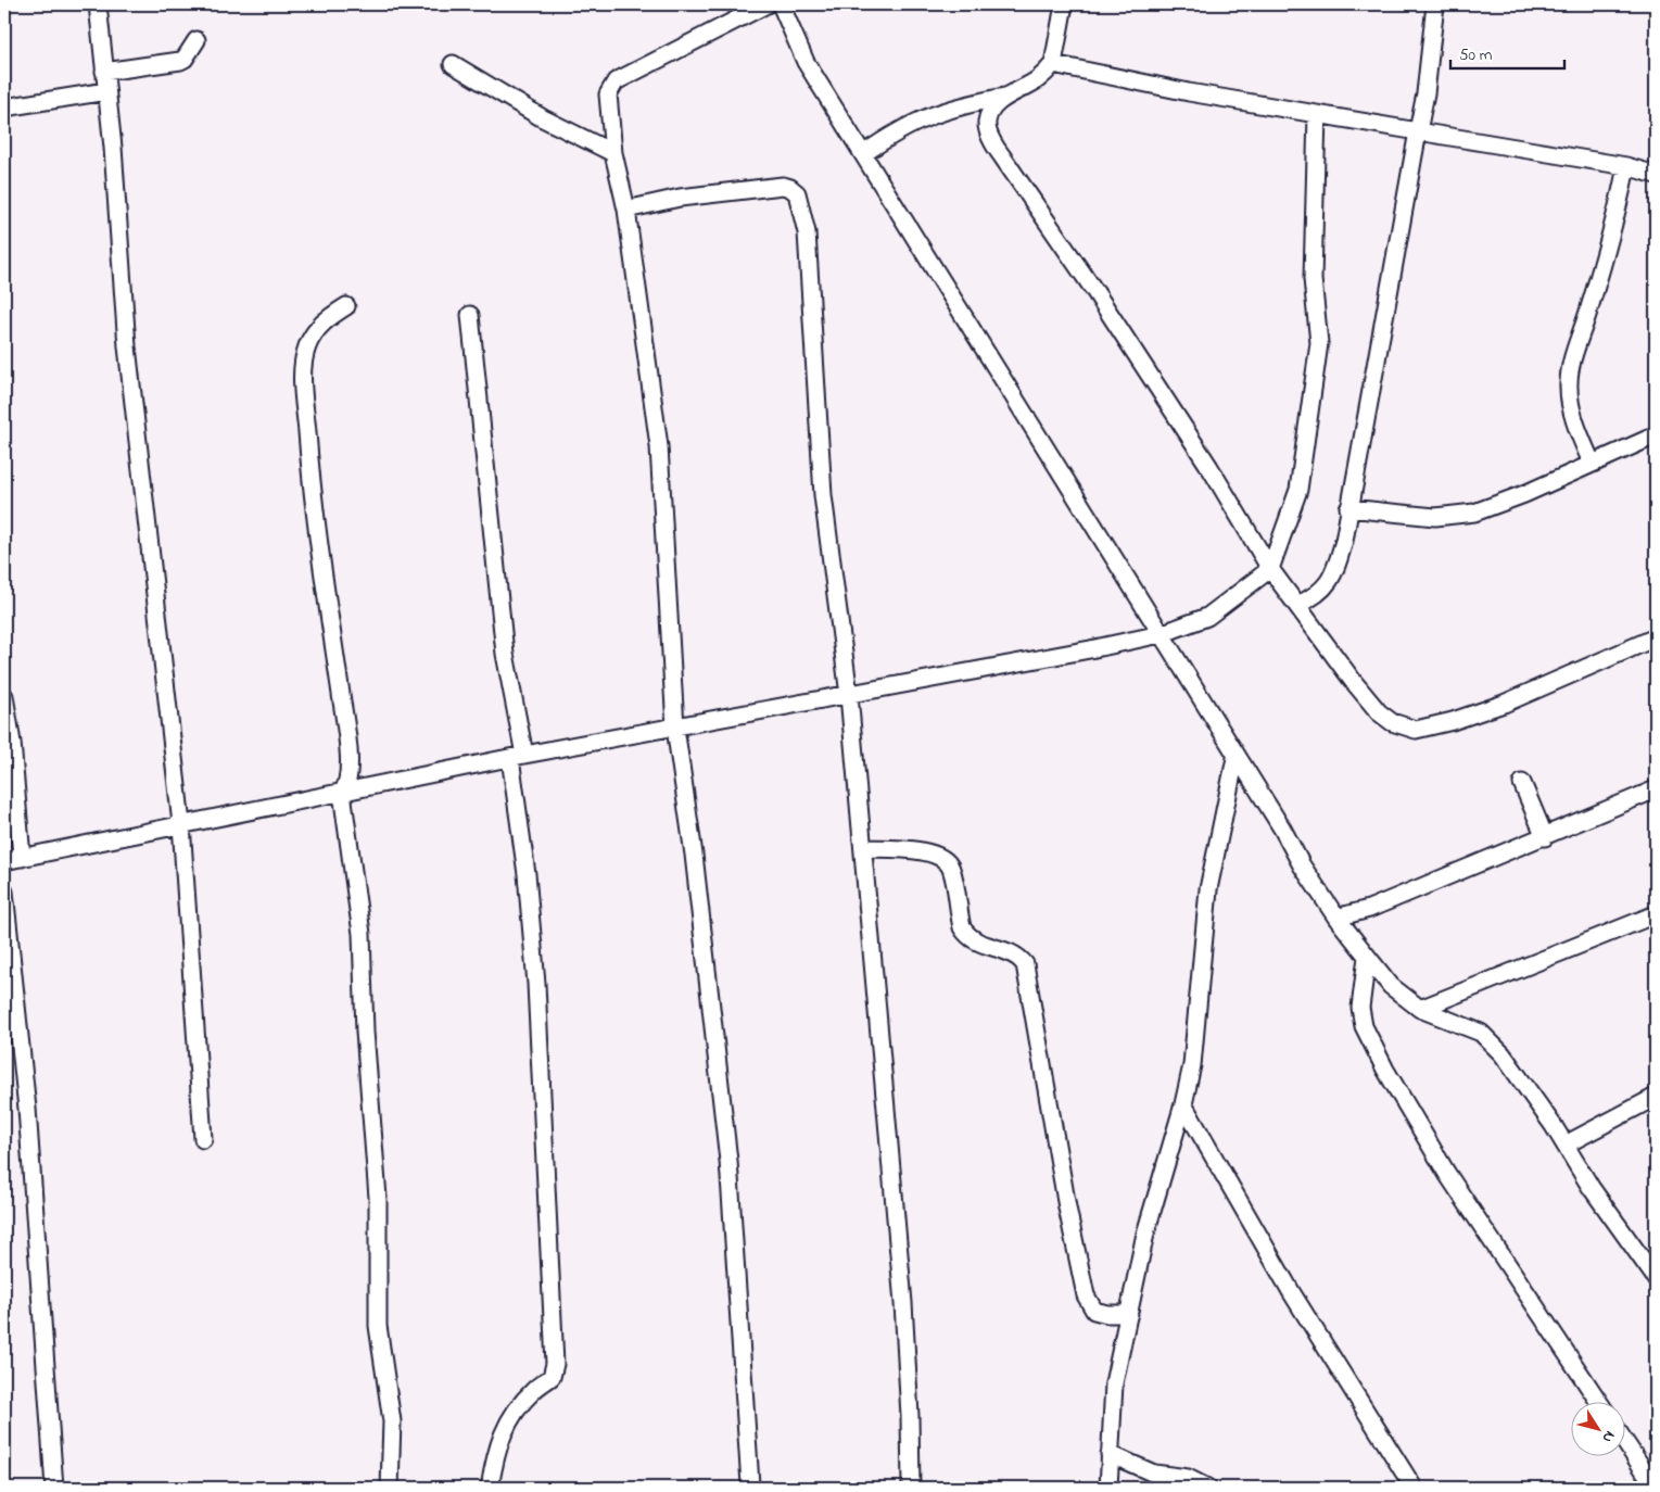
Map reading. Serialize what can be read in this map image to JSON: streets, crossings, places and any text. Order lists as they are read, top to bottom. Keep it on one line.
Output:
{"scale_bar":"50 m","north":"bottom right"}
